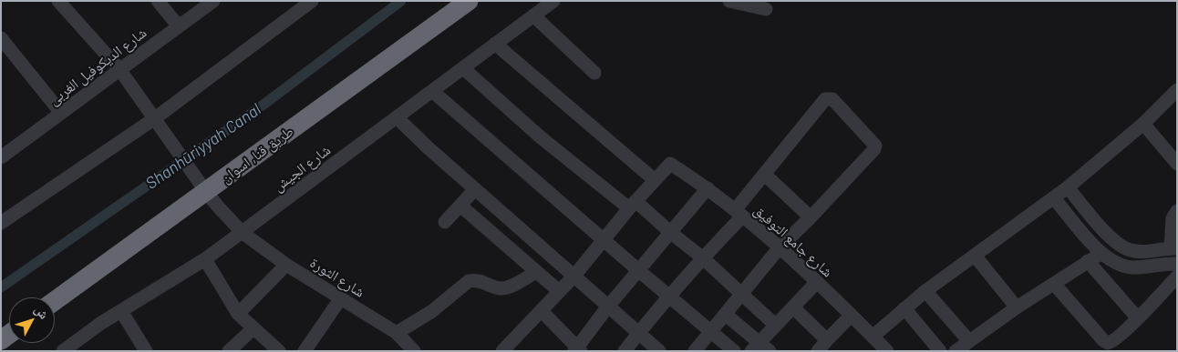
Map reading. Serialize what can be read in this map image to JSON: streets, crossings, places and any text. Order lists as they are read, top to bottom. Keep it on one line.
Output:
{"streets":{"highway":["طريق قنا, اسوان"],"street":["شارع الديكوفيل الغربى","شارع الجيش","شارع جامع التوفيق","شارع الثورة"]},"crossings":[["شارع الديكوفيل الغربى","شارع الثورة"],["طريق قنا, اسوان","شارع الثورة"],["شارع الجيش","شارع الثورة"]],"water":["Shanhūriyyah Canal"],"north":"top right"}
